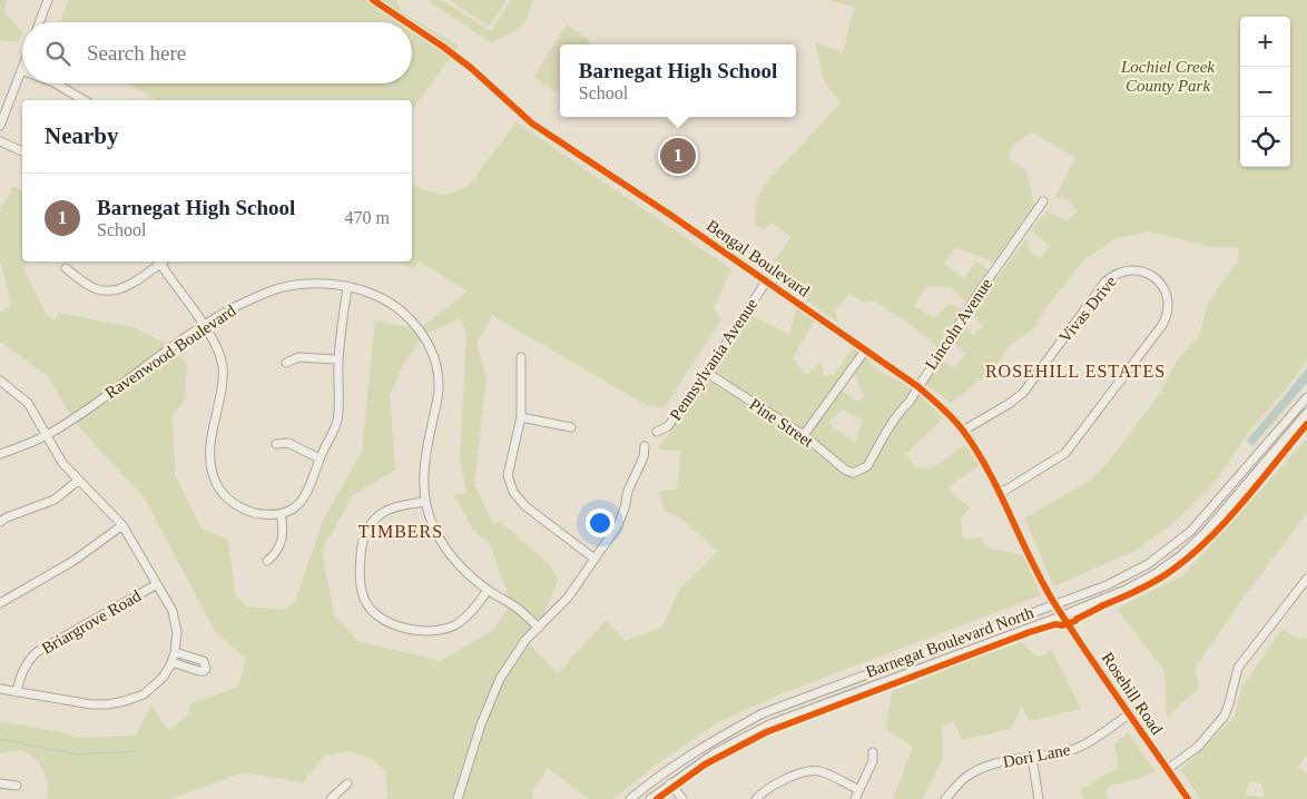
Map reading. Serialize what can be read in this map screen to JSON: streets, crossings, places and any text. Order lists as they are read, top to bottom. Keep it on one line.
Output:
{"streets":{"street":["Bengal Boulevard","Vivas Drive","Lincoln Avenue","Ravenwood Boulevard","Pennsylvania Avenue","Pine Street","Briargrove Road","Barnegat Boulevard North","Rosehill Road","Dori Lane"]},"crossings":[["Bengal Boulevard","Vivas Drive"],["Bengal Boulevard","Lincoln Avenue"],["Bengal Boulevard","Pennsylvania Avenue"],["Bengal Boulevard","Barnegat Boulevard North"],["Bengal Boulevard","Rosehill Road"],["Lincoln Avenue","Pine Street"],["Pennsylvania Avenue","Pine Street"],["Barnegat Boulevard North","Rosehill Road"],["Rosehill Road","Dori Lane"]],"districts":["ROSEHILL ESTATES","TIMBERS"],"parks":["Lochiel Creek County Park"],"page":{"map_buttons":["+","−"],"search":"Search here","popup":["Barnegat High School","School"],"heading":"Nearby","pins":"1","list":[{"mark":"1","name":"Barnegat High School","note":"School","value":"470 m"}]}}
